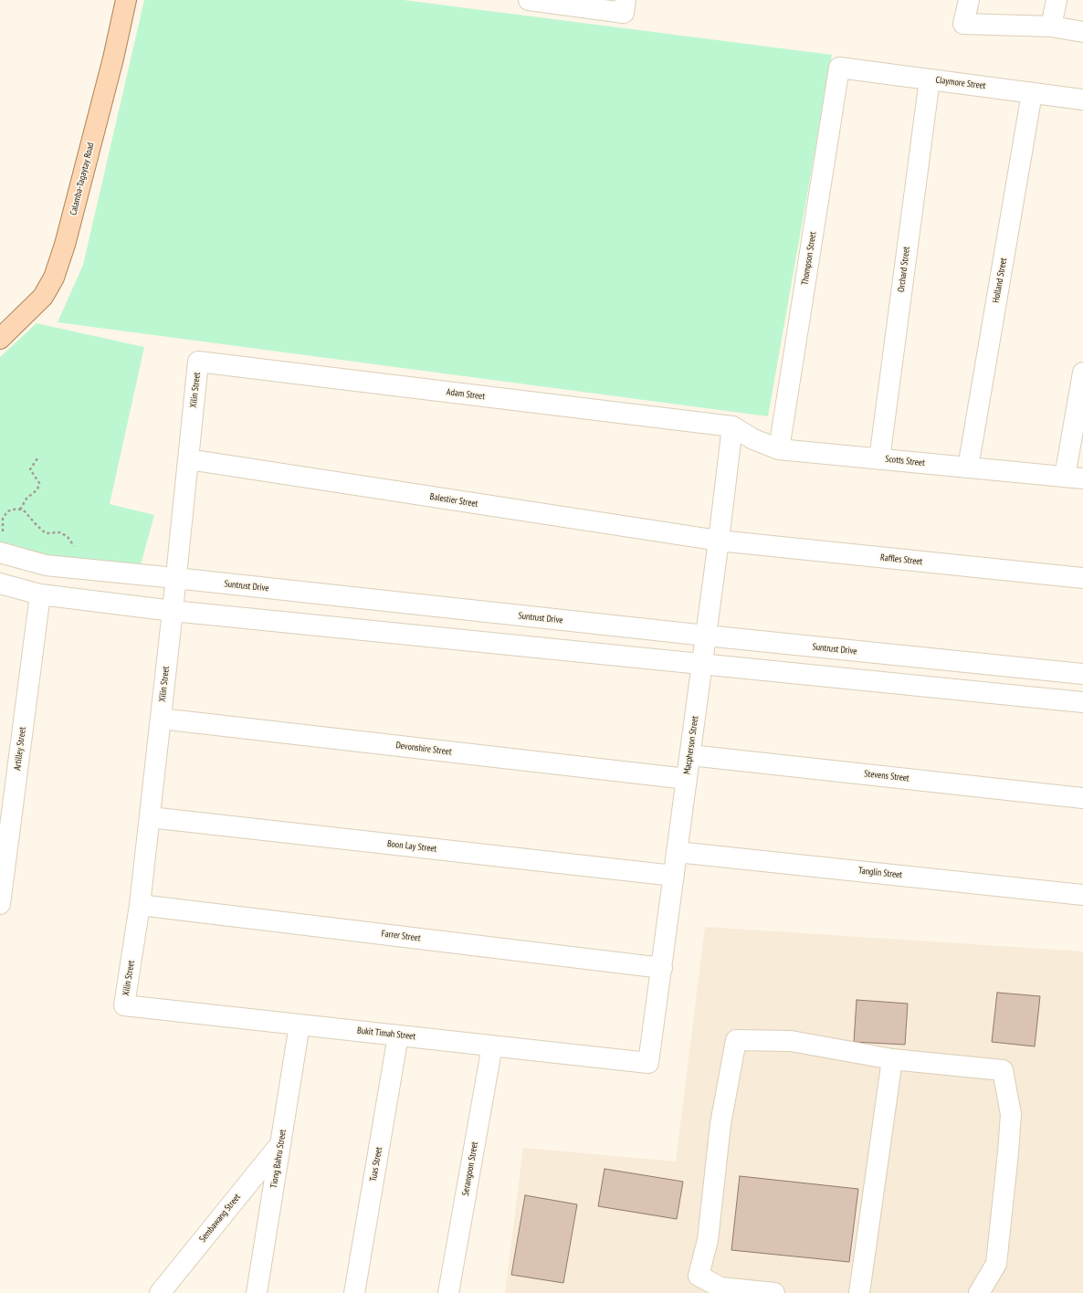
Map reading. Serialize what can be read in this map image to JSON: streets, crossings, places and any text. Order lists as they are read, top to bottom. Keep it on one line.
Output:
{"streets":{"main road":["Calamba-Tagaytay Road"],"street":["Claymore Street","Thompson Street","Orchard Street","Holland Street","Xilin Street","Adam Street","Scotts Street","Balestier Street","Raffles Street","Suntrust Drive","Macpherson Street","Artilley Street","Devonshire Street","Stevens Street","Boon Lay Street","Tanglin Street","Farrer Street","Bukit Timah Street","Tiong Bahru Street","Tuas Street","Serangoon Street","Sembawang Street"]},"crossings":[["Claymore Street","Thompson Street"],["Claymore Street","Orchard Street"],["Claymore Street","Holland Street"],["Thompson Street","Scotts Street"],["Orchard Street","Scotts Street"],["Holland Street","Scotts Street"],["Xilin Street","Adam Street"],["Xilin Street","Balestier Street"],["Xilin Street","Suntrust Drive"],["Xilin Street","Devonshire Street"],["Xilin Street","Boon Lay Street"],["Xilin Street","Farrer Street"],["Xilin Street","Bukit Timah Street"],["Adam Street","Scotts Street"],["Adam Street","Macpherson Street"],["Scotts Street","Macpherson Street"],["Balestier Street","Raffles Street"],["Balestier Street","Macpherson Street"],["Raffles Street","Macpherson Street"],["Suntrust Drive","Macpherson Street"],["Macpherson Street","Devonshire Street"],["Macpherson Street","Stevens Street"],["Macpherson Street","Boon Lay Street"],["Macpherson Street","Tanglin Street"],["Macpherson Street","Farrer Street"],["Macpherson Street","Bukit Timah Street"],["Bukit Timah Street","Tiong Bahru Street"],["Bukit Timah Street","Tuas Street"],["Bukit Timah Street","Serangoon Street"],["Tiong Bahru Street","Sembawang Street"]]}
